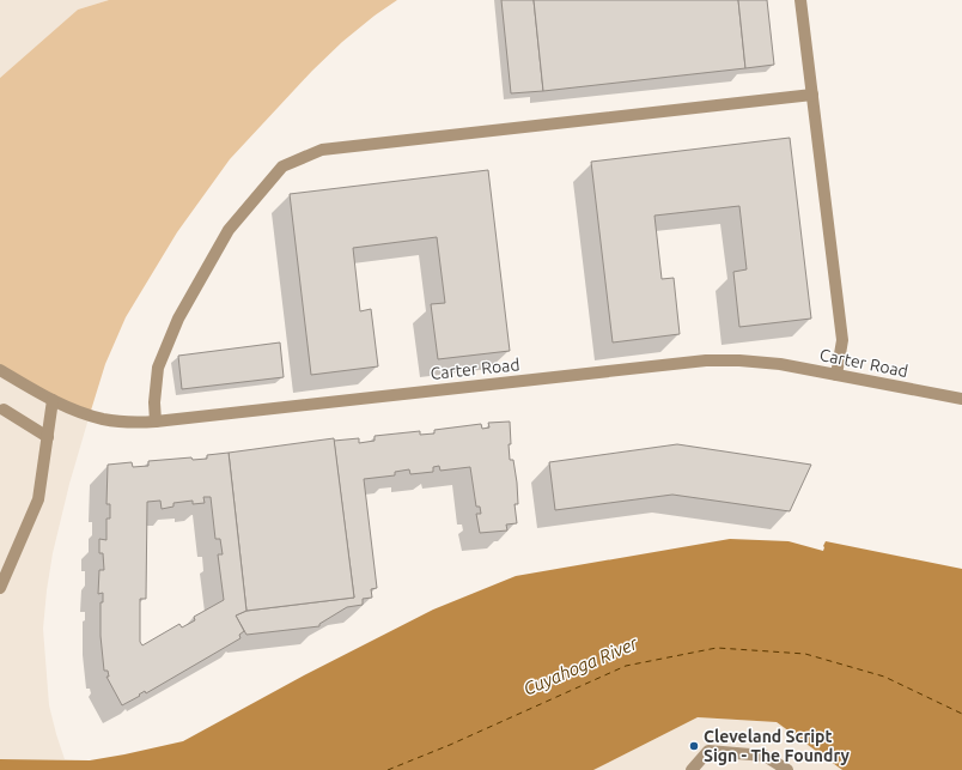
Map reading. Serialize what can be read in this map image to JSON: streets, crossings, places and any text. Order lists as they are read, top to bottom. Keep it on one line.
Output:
{"streets":{"street":["Carter Road"]},"water":["Cuyahoga River"],"places":["Cleveland Script Sign - The Foundry"]}
